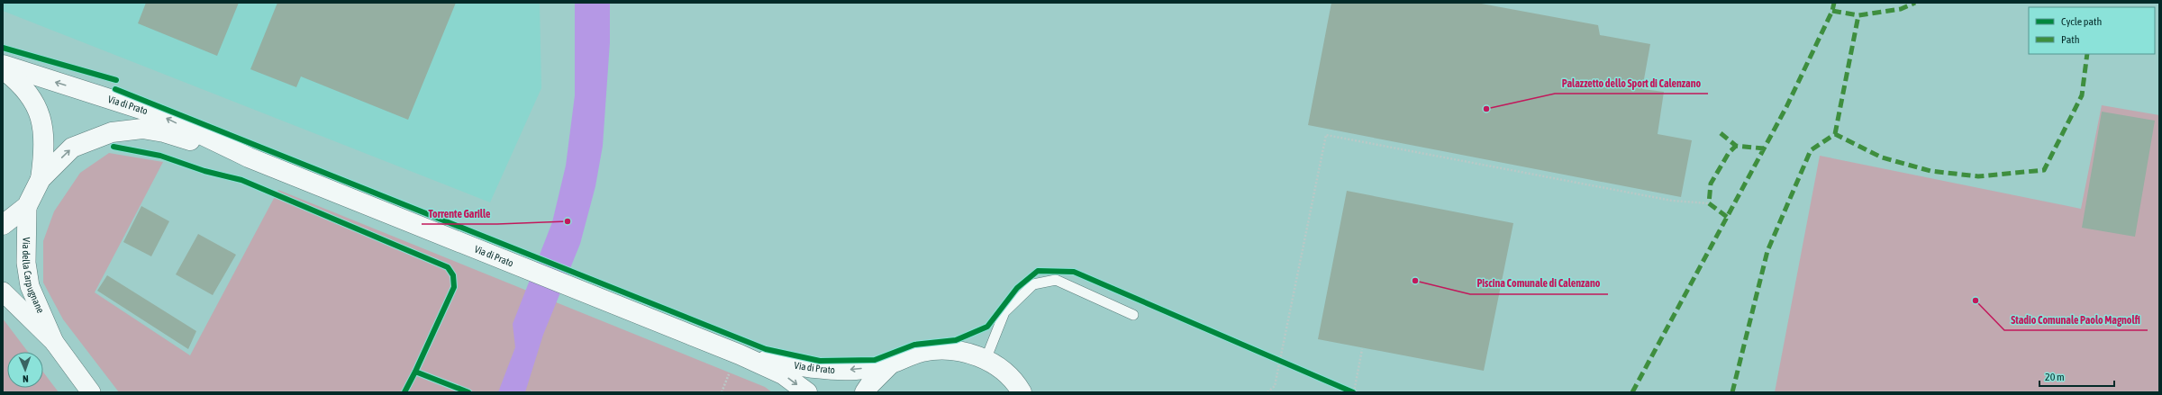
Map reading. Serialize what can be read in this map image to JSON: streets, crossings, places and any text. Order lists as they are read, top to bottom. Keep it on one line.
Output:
{"streets":{"main road":["Via di Prato"],"street":["Via della Carpugnane"]},"crossings":[["Via di Prato","Via della Carpugnane"]],"places":["Palazzetto dello Sport di Calenzano","Torrente Garille","Piscina Comunale di Calenzano","Stadio Comunale Paolo Magnolfi"],"legend":["Cycle path","Path"],"scale_bar":"20 m","north":"bottom"}
